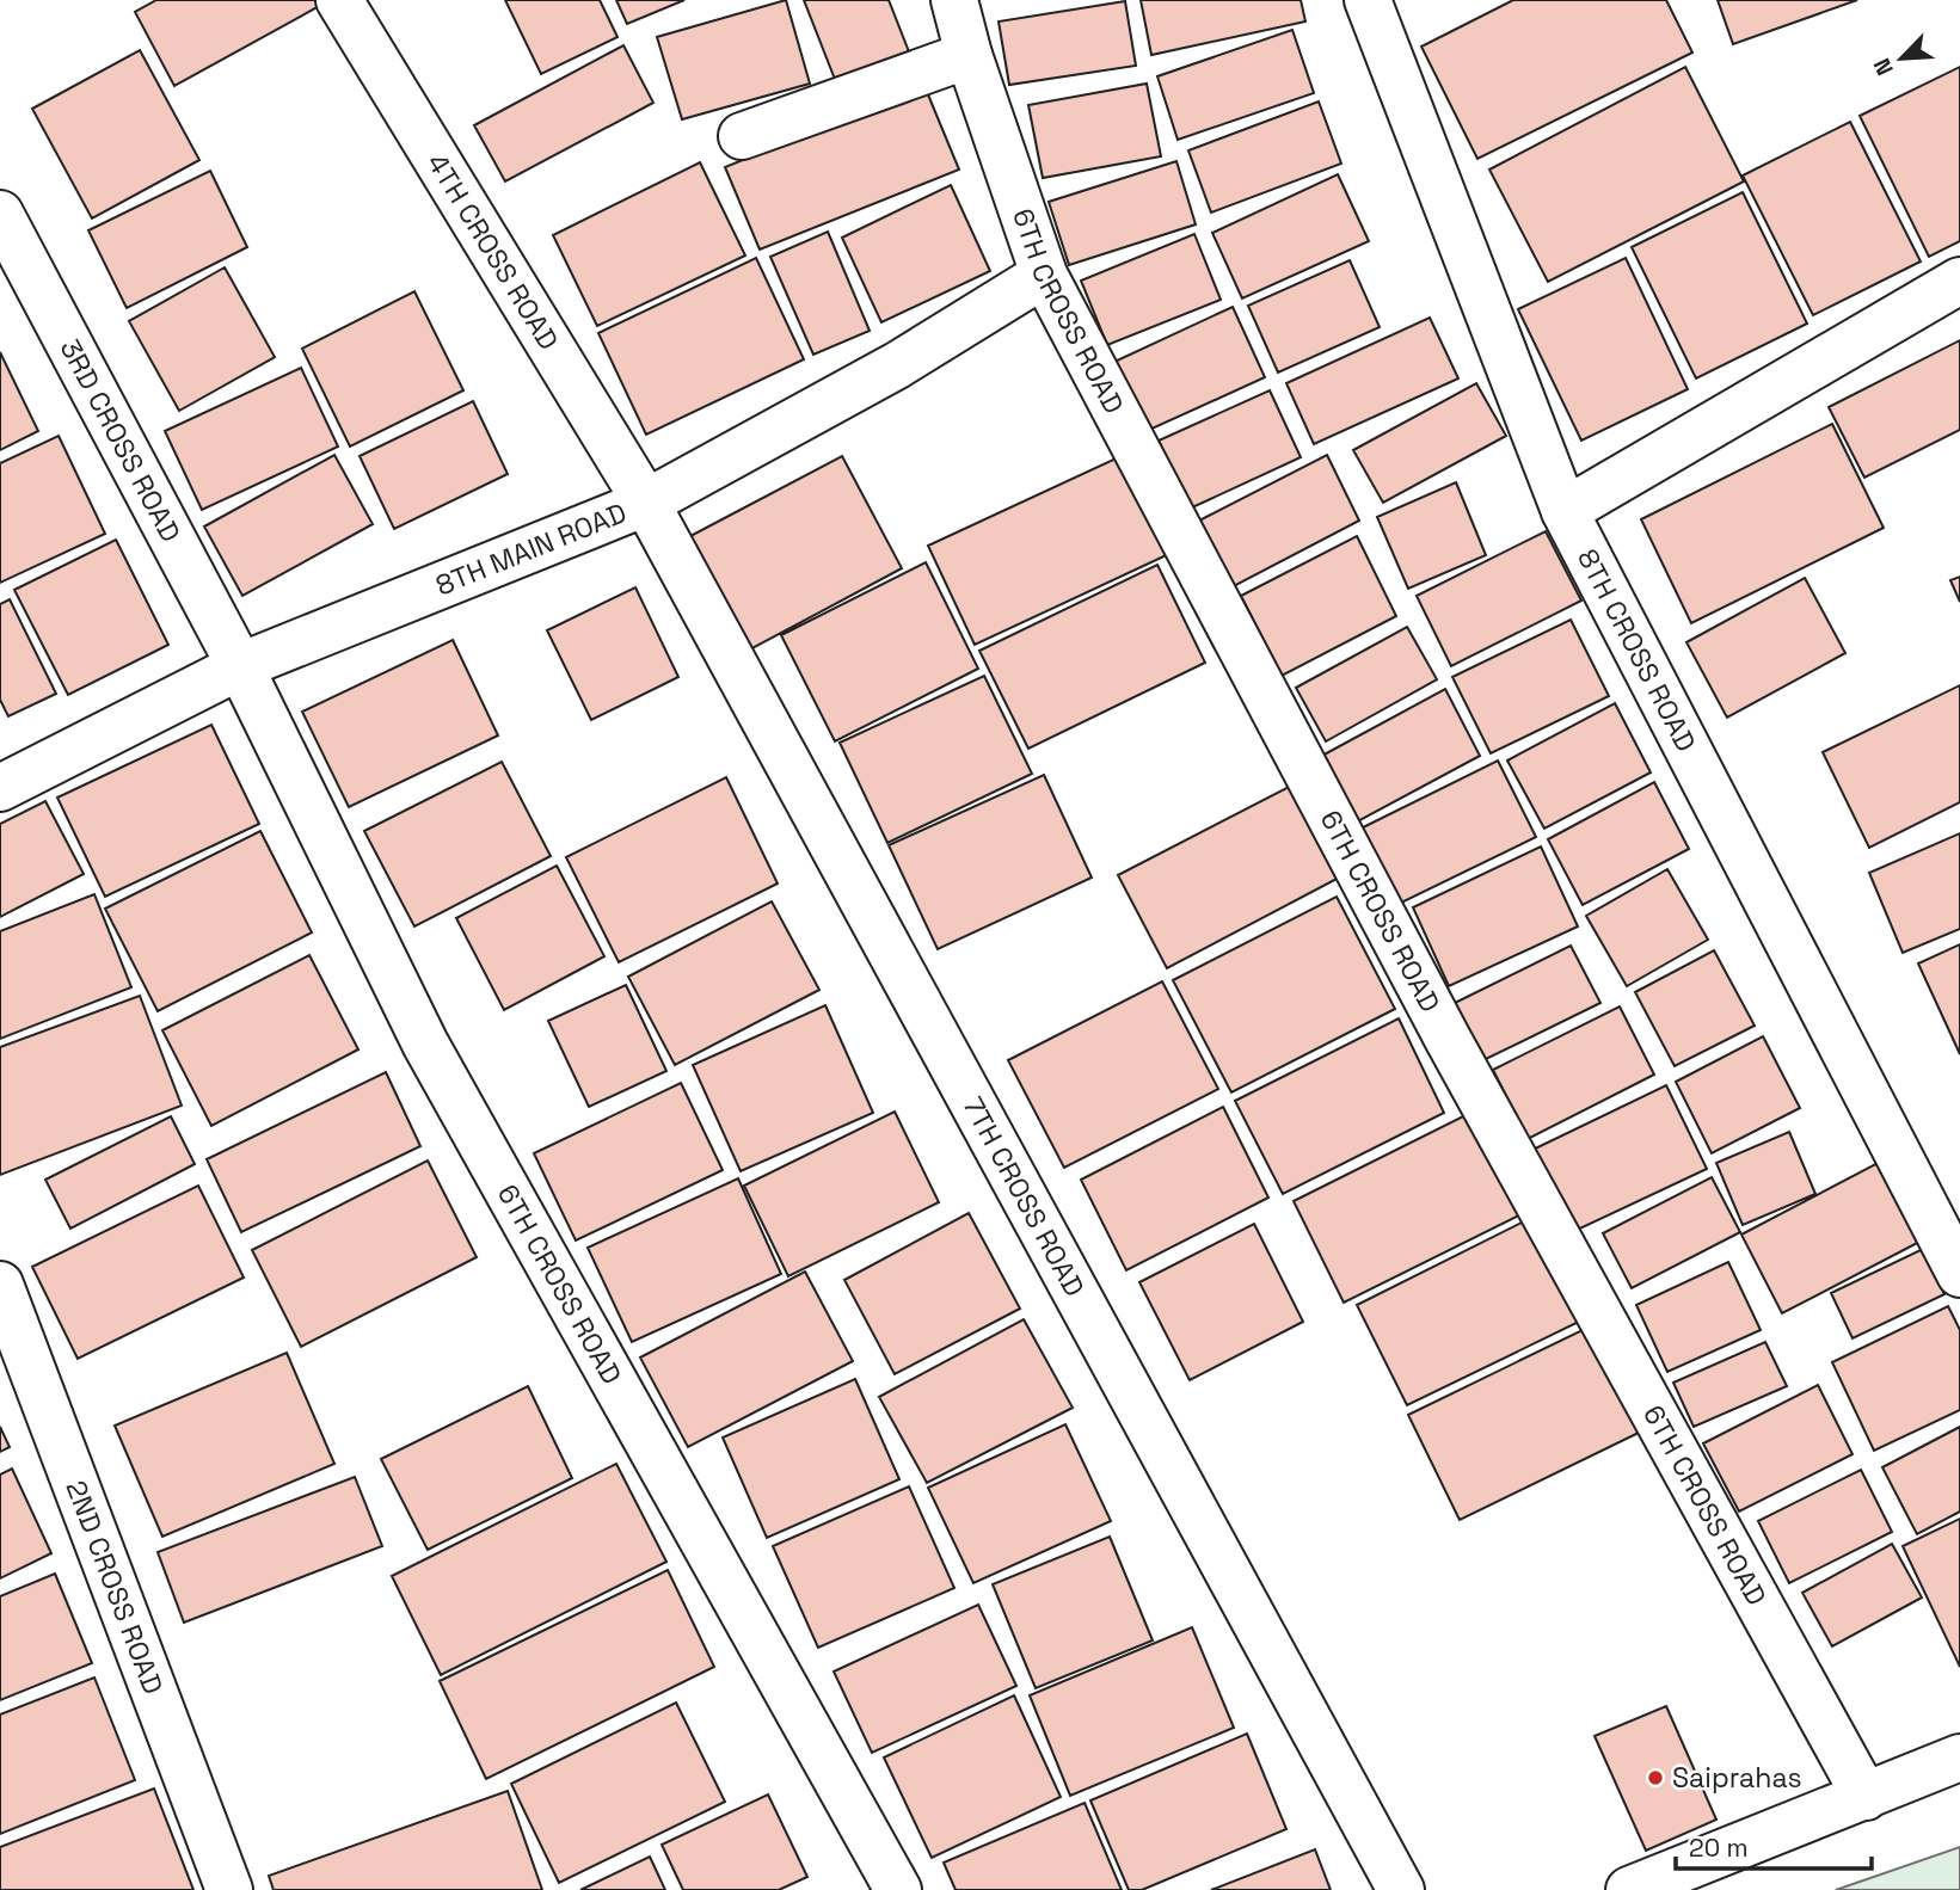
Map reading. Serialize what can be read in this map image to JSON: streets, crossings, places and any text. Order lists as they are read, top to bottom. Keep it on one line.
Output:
{"streets":{"street":["4TH CROSS ROAD","6TH CROSS ROAD","3RD CROSS ROAD","8TH MAIN ROAD","8TH CROSS ROAD","7TH CROSS ROAD","2ND CROSS ROAD"]},"crossings":[["4TH CROSS ROAD","8TH MAIN ROAD"],["4TH CROSS ROAD","7TH CROSS ROAD"],["6TH CROSS ROAD","3RD CROSS ROAD"],["6TH CROSS ROAD","8TH MAIN ROAD"],["3RD CROSS ROAD","8TH MAIN ROAD"],["8TH MAIN ROAD","7TH CROSS ROAD"]],"places":["Saiprahas"],"scale_bar":"20 m","north":"bottom left"}
